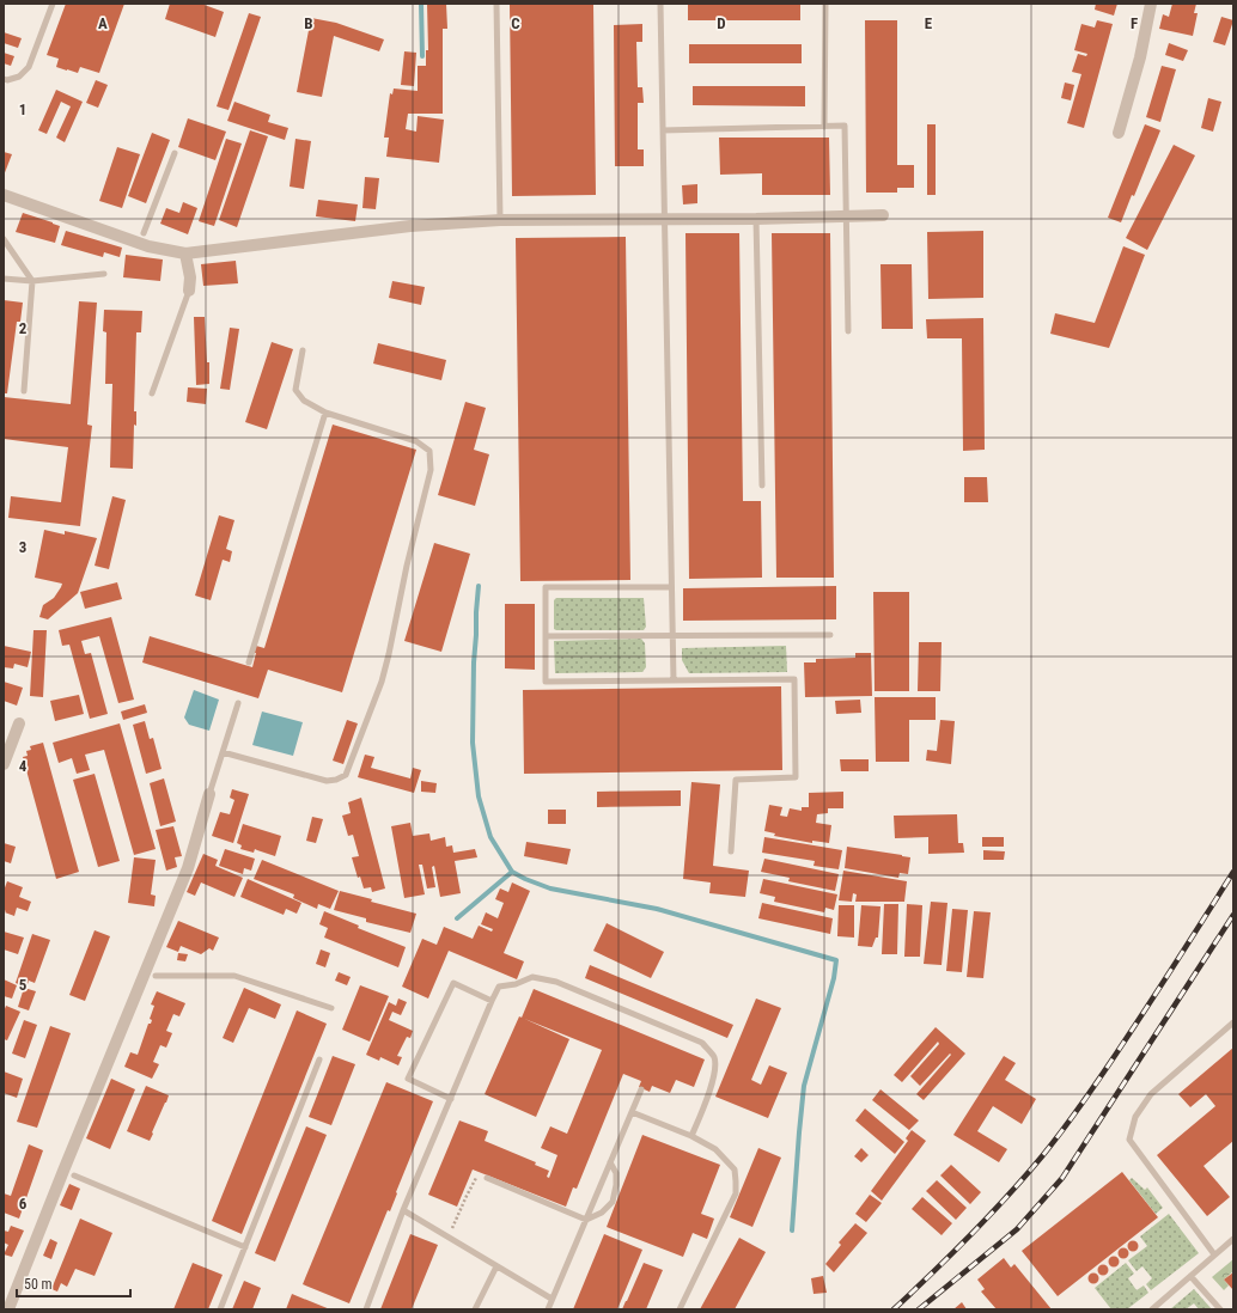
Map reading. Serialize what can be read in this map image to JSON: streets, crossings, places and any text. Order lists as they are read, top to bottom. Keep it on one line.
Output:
{"scale_bar":"50 m","grid":{"columns":["A","B","C","D","E","F"],"rows":["1","2","3","4","5","6"]}}
